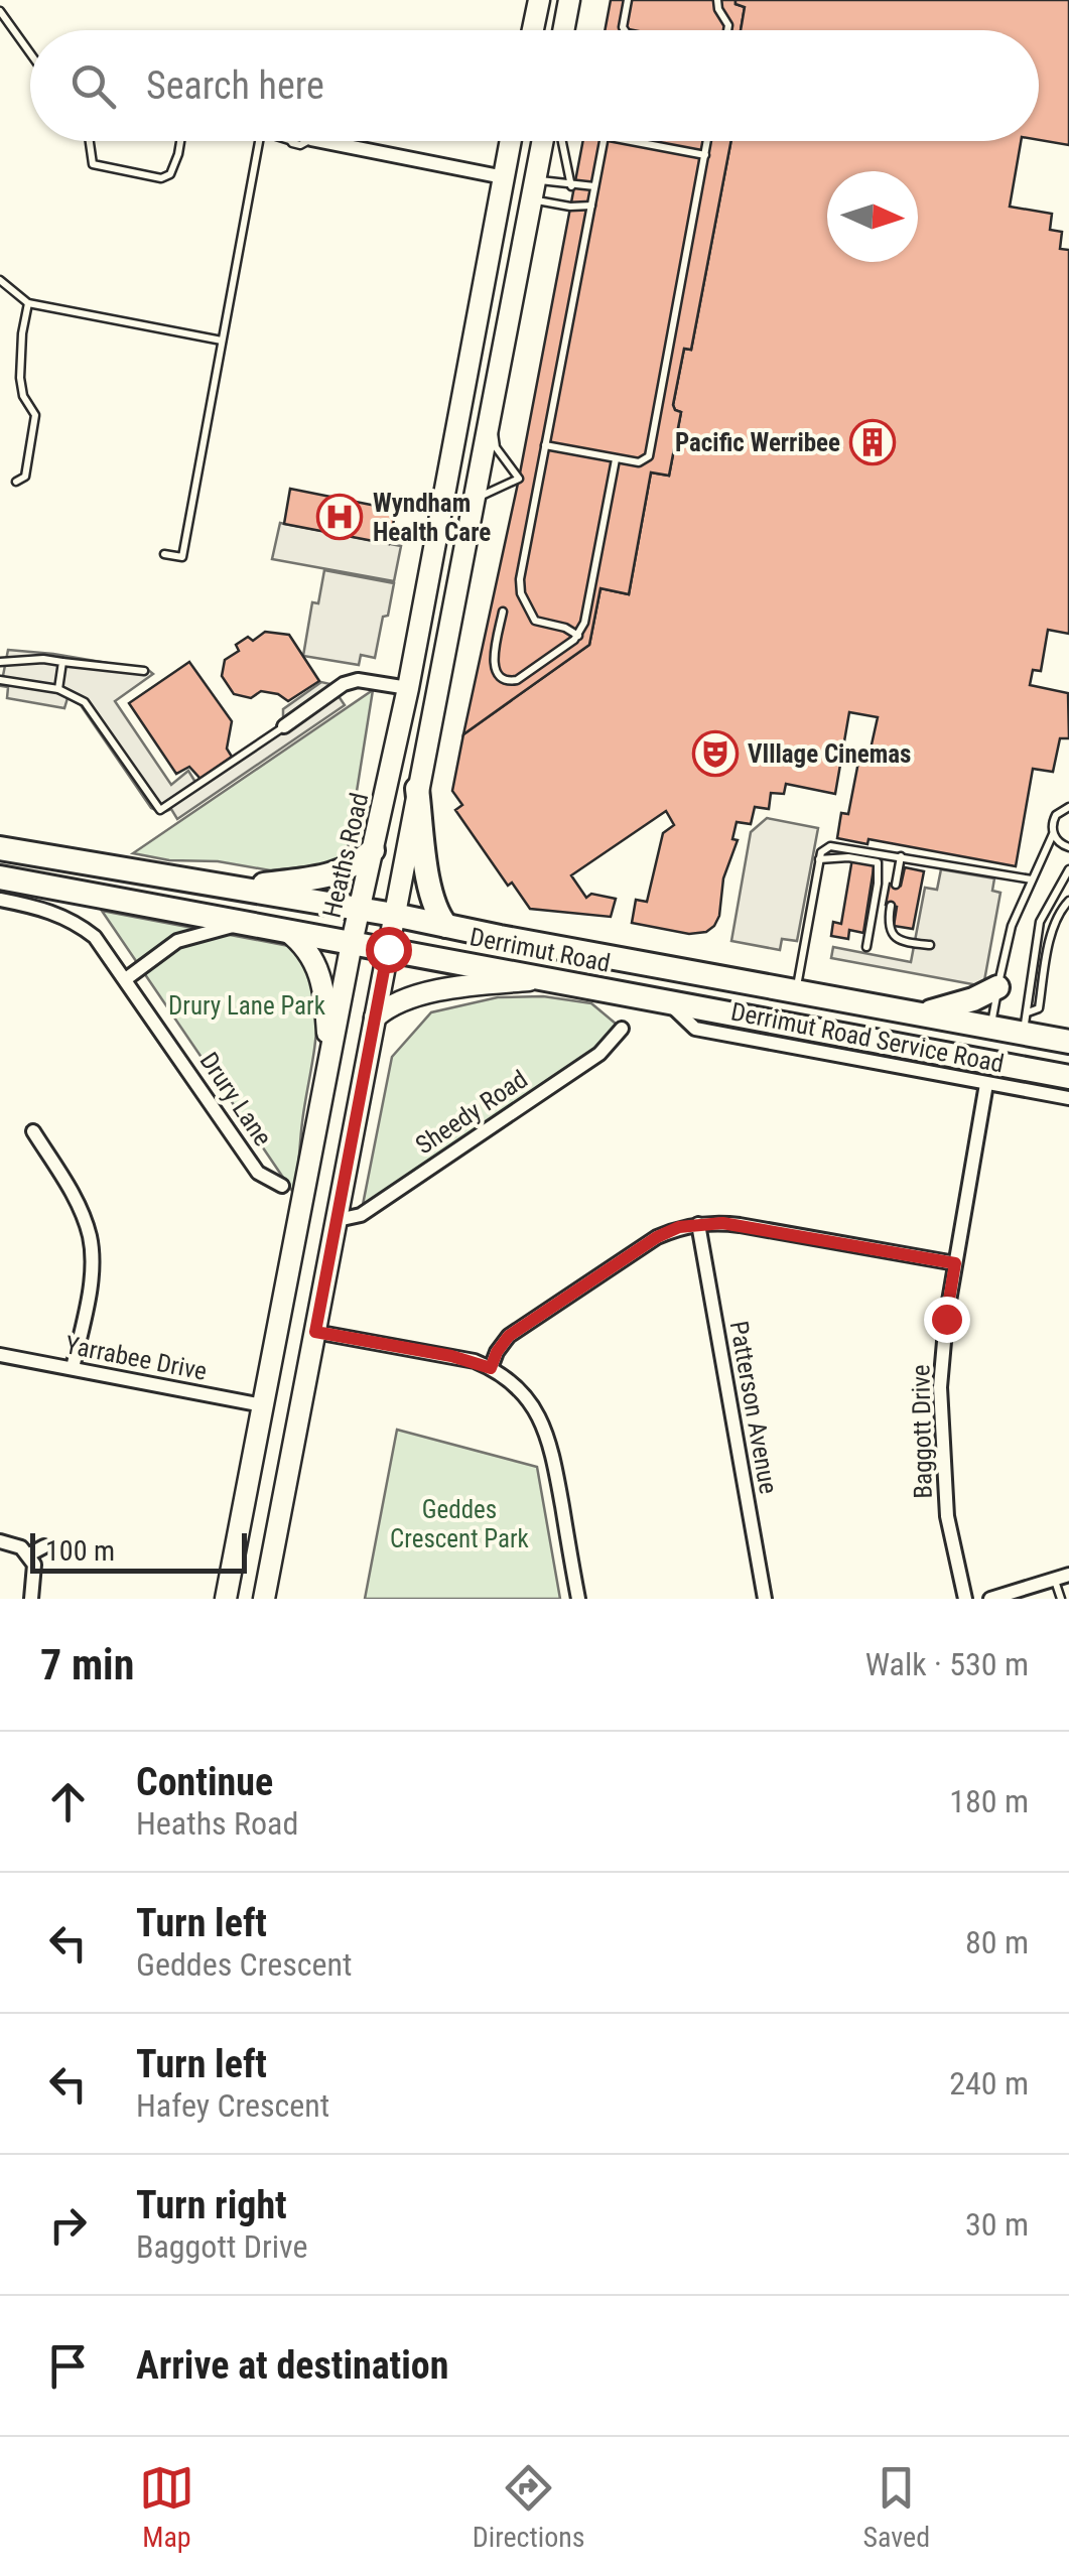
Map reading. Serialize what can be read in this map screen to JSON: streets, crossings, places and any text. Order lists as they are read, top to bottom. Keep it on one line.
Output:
{"streets":{"highway":["Derrimut Road"],"main road":["Heaths Road"],"street":["Derrimut Road Service Road","Drury Lane","Sheedy Road","Yarrabee Drive","Patterson Avenue","Baggott Drive"]},"crossings":[["Heaths Road","Derrimut Road"],["Heaths Road","Yarrabee Drive"],["Derrimut Road","Derrimut Road Service Road"],["Derrimut Road Service Road","Baggott Drive"]],"parks":["Drury Lane Park","Geddes Crescent Park"],"places":{"building":["Pacific Werribee"],"hospital":["Wyndham Health Care"],"theatre":["VIllage Cinemas"]},"scale_bar":"100 m","north":"right","page":{"search":"Search here","scale":"100 m","heading":["7 min","Walk · 530 m"],"list":[["Continue","Heaths Road","180 m"],["Turn left","Geddes Crescent","80 m"],["Turn left","Hafey Crescent","240 m"],["Turn right","Baggott Drive","30 m"],"Arrive at destination"],"nav":["Map","Directions","Saved"]}}
